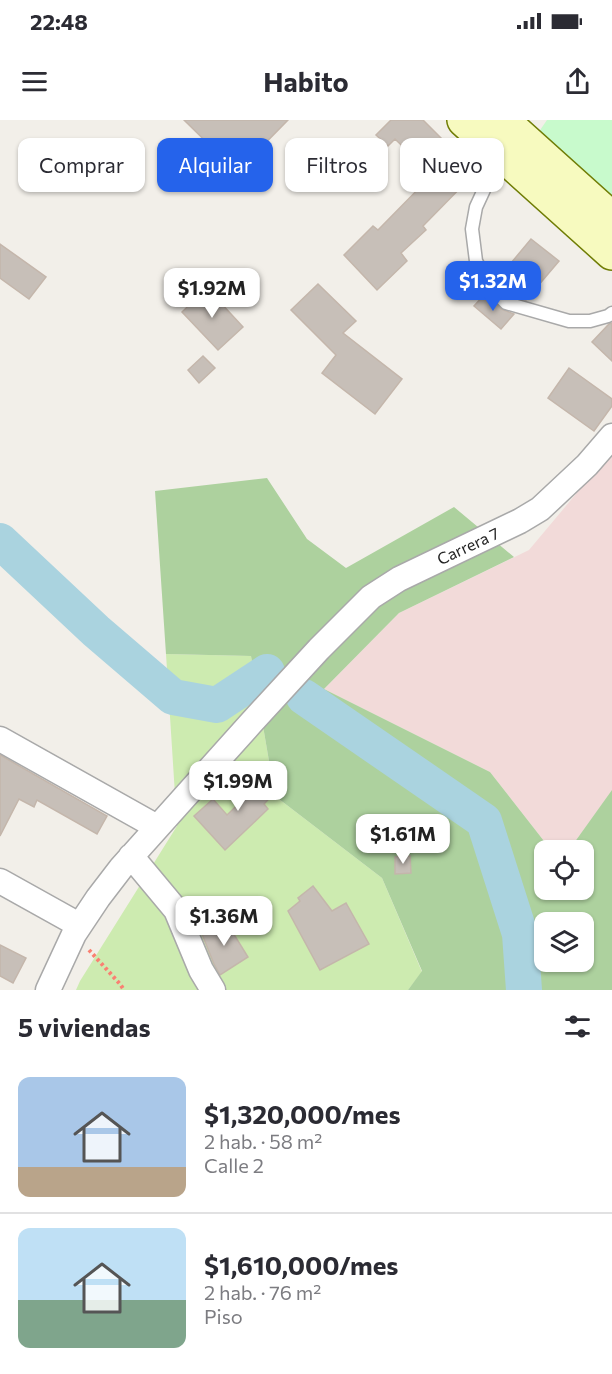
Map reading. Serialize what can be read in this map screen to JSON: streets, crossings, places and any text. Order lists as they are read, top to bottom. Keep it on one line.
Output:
{"streets":{"street":["Carrera 7"]},"page":{"status":"22:48","header":"Habito","chip":["Comprar","Alquilar","Filtros","Nuevo"],"price":["$1.32M","$1.92M","$1.99M","$1.61M","$1.36M"],"heading":"5 viviendas","list":[{"name":"$1,320,000/mes","note":"2 hab. · 58 m² · Calle 2"},{"name":"$1,610,000/mes","note":"2 hab. · 76 m² · Piso"}]}}
